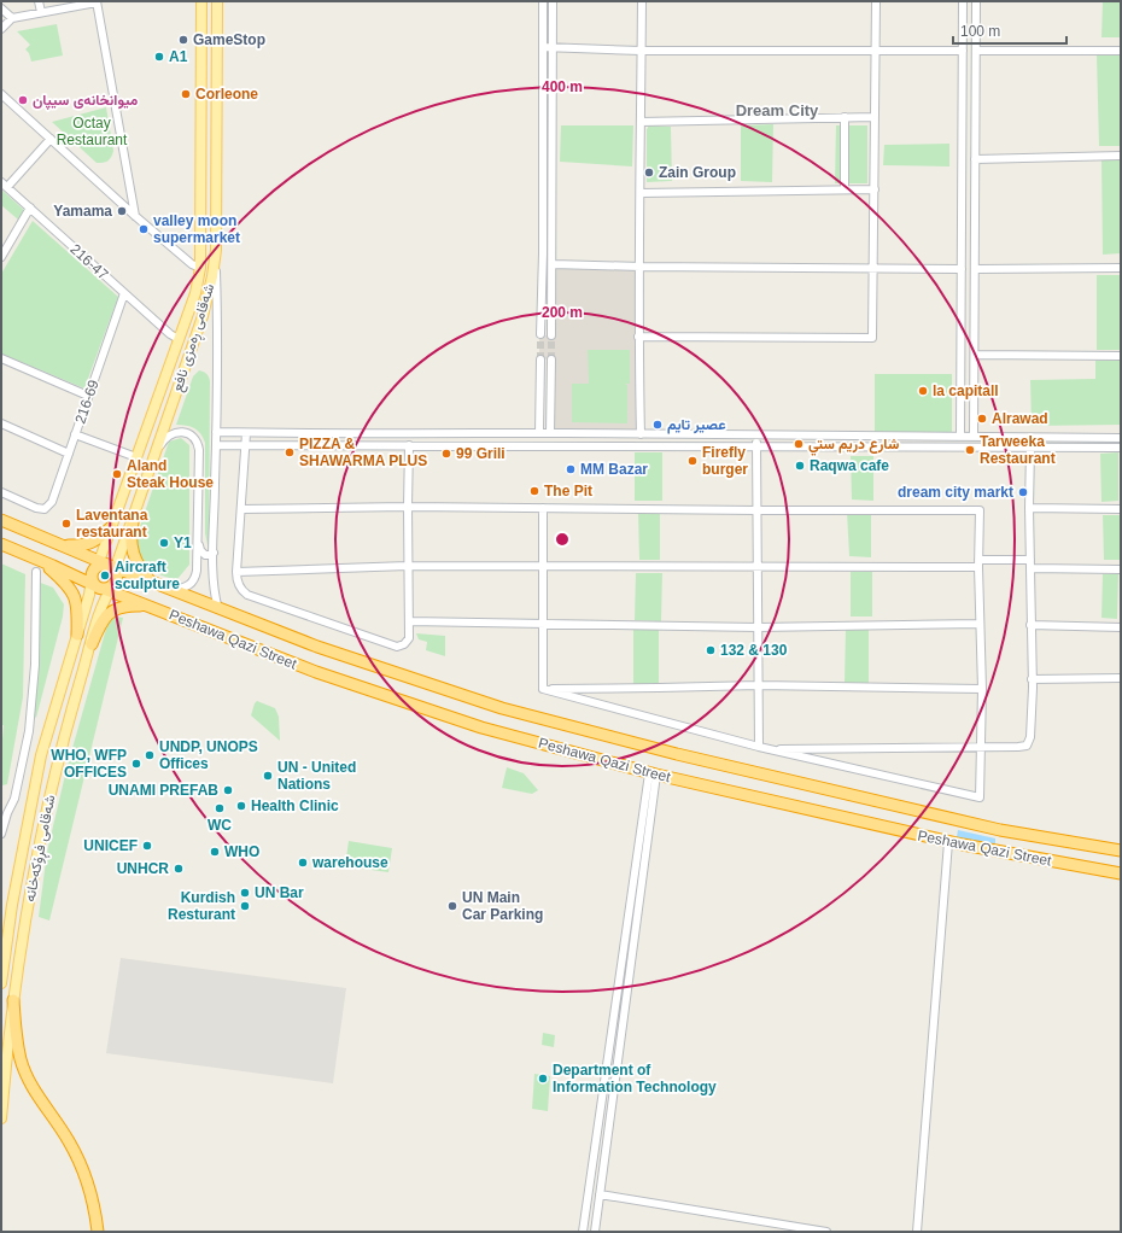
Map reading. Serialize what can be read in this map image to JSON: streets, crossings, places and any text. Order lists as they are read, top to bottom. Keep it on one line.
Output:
{"streets":{"highway":["Peshawa Qazi Street"],"main road":["شەقامی ڕەمزی نافع","شەقامی فڕۆکەخانە"],"street":["216-47","216-69"]},"crossings":[["216-47","شەقامی ڕەمزی نافع"],["216-47","216-69"],["شەقامی ڕەمزی نافع","Peshawa Qazi Street"],["شەقامی ڕەمزی نافع","شەقامی فڕۆکەخانە"],["Peshawa Qazi Street","شەقامی فڕۆکەخانە"]],"districts":["Dream City"],"parks":["Octay Restaurant"],"places":["GameStop","A1","Corleone","میوانخانەی سیپان","Zain Group","Yamama","valley moon supermarket","la capitall","Alrawad","عصير تايم","شارع دريم ستي","Tarweeka Restaurant","PIZZA & SHAWARMA PLUS","99 Grili","Firefly burger","Raqwa cafe","MM Bazar","Aland Steak House","The Pit","dream city markt","Laventana restaurant","Y1","Aircraft sculpture","132 & 130","UNDP, UNOPS Offices","WHO, WFP OFFICES","UN - United Nations","UNAMI PREFAB","Health Clinic","WC","UNICEF","WHO","warehouse","UNHCR","UN Bar","Kurdish Resturant","UN Main Car Parking","Department of Information Technology"],"scale_bar":"100 m","rings":["400 m","200 m"]}
